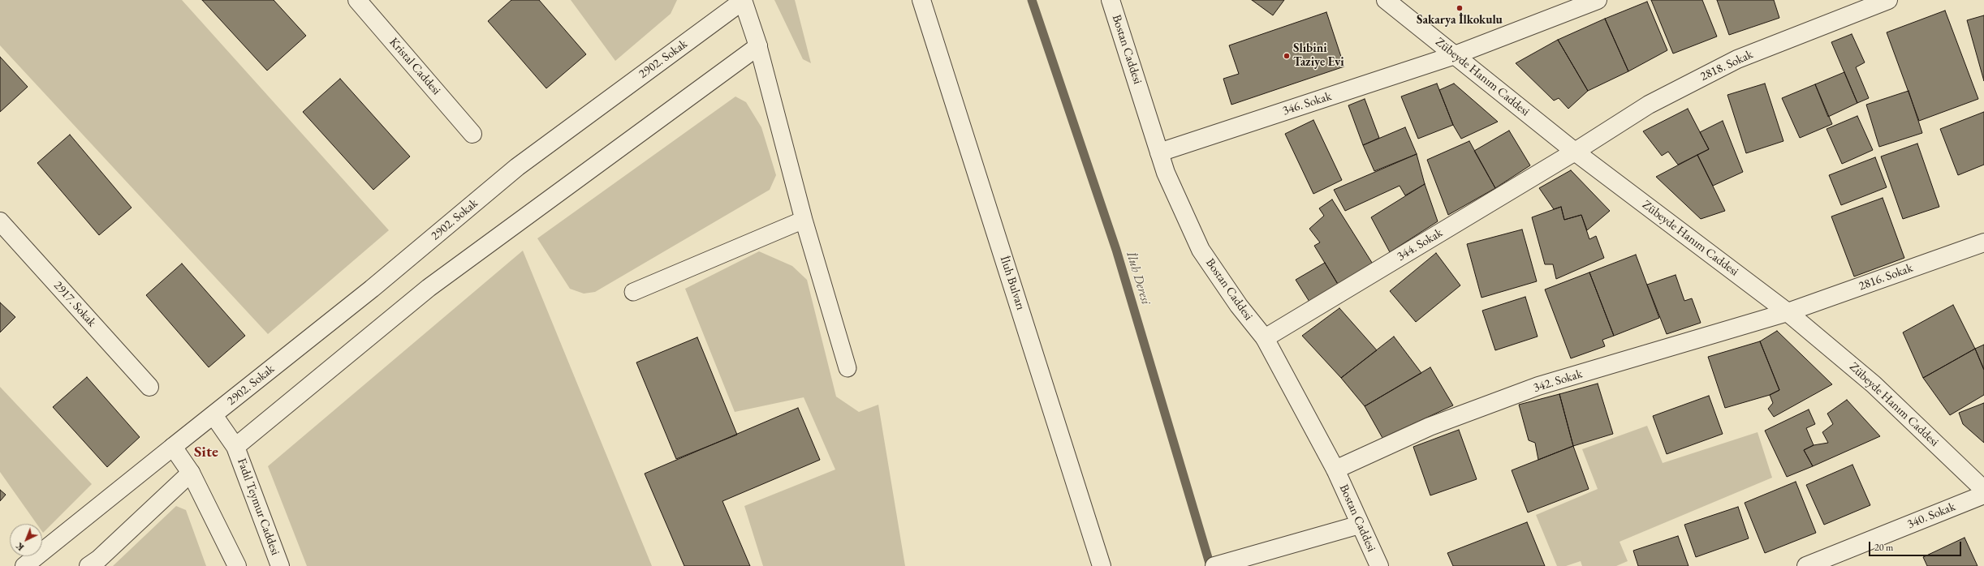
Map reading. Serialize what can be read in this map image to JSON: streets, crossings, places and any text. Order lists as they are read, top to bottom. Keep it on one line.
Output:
{"streets":{"street":["Bostan Caddesi","2902. Sokak","2818. Sokak","Kristal Caddesi","Zübeyde Hanım Caddesi","346. Sokak","344. Sokak","2816. Sokak","İluh Bulvarı","2917. Sokak","342. Sokak","Fadıl Teymur Caddesi","340. Sokak"]},"crossings":[["Bostan Caddesi","346. Sokak"],["Bostan Caddesi","344. Sokak"],["Bostan Caddesi","342. Sokak"],["2902. Sokak","Fadıl Teymur Caddesi"],["2818. Sokak","Zübeyde Hanım Caddesi"],["2818. Sokak","344. Sokak"],["Zübeyde Hanım Caddesi","346. Sokak"],["Zübeyde Hanım Caddesi","344. Sokak"],["Zübeyde Hanım Caddesi","2816. Sokak"],["Zübeyde Hanım Caddesi","342. Sokak"],["2816. Sokak","342. Sokak"]],"districts":["Site"],"water":["İluh Deresi"],"places":["Sakarya İlkokulu","Slıbini Taziye Evi"],"scale_bar":"20 m","north":"bottom left"}
